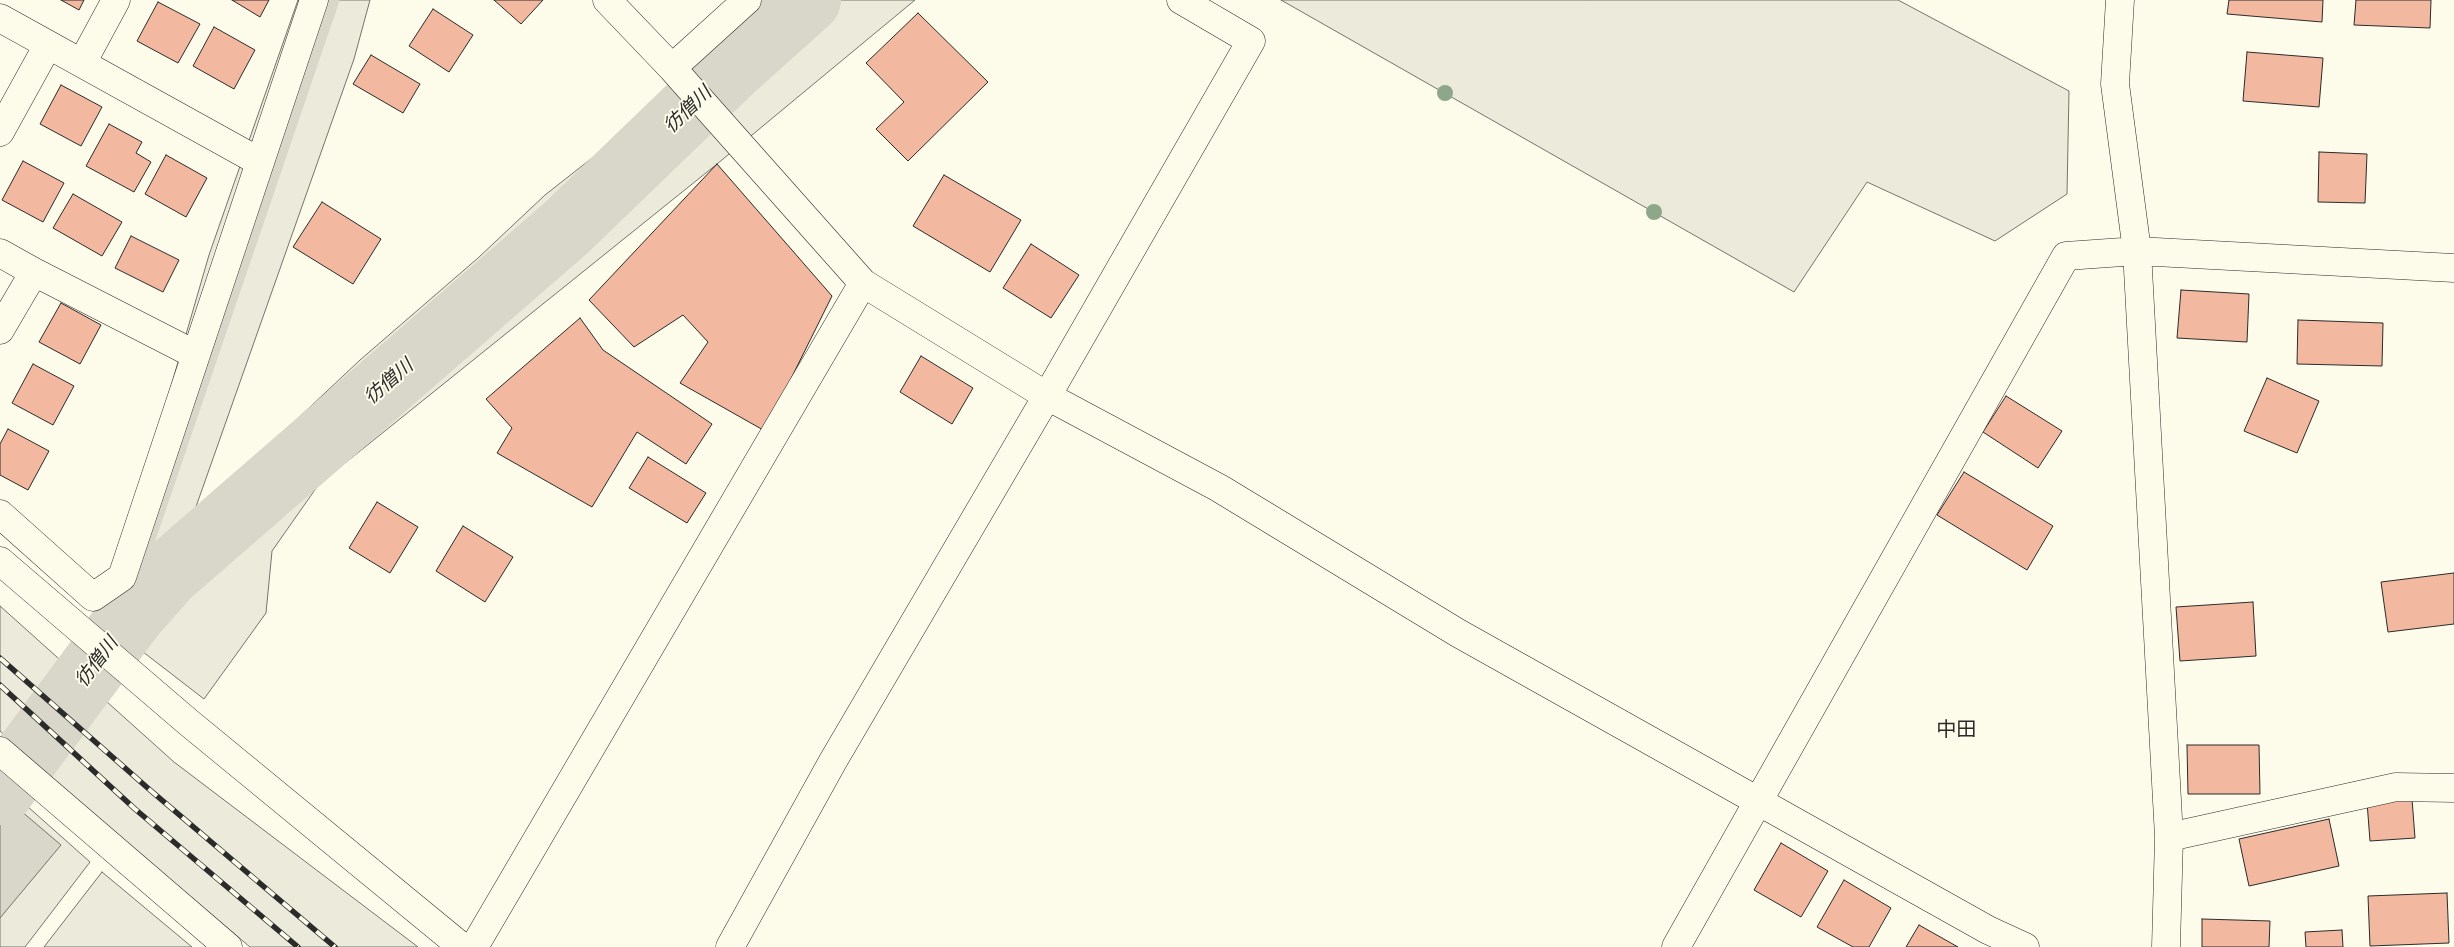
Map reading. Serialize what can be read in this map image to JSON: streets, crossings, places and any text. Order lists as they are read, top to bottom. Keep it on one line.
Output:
{"districts":["中田"],"water":["彷僧川"]}
